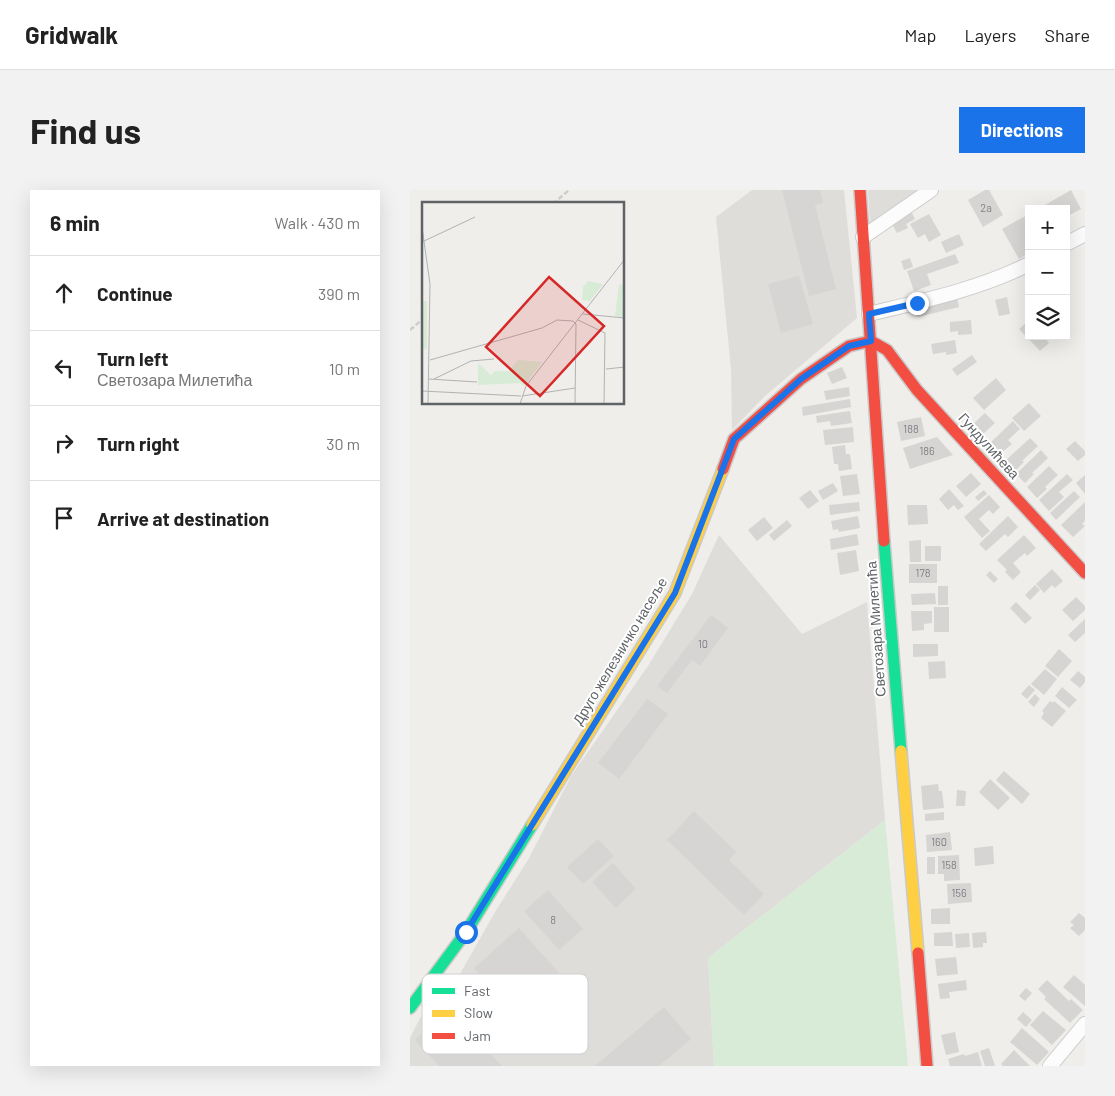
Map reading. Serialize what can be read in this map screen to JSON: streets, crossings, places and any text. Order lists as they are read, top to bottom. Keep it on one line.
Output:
{"streets":{"street":["Гундулићева","Светозара Милетића","Друго железничко насеље"]},"crossings":[["Гундулићева","Светозара Милетића"],["Гундулићева","Друго железничко насеље"],["Светозара Милетића","Друго железничко насеље"]],"house_numbers":["2a","188","186","178","10","160","158","156","8"],"legend":["Fast","Slow","Jam"],"page":{"header":"Gridwalk","nav":["Map","Layers","Share"],"buttons":"Directions","title":"Find us","heading":["6 min","Walk · 430 m"],"map_buttons":["+","−"],"list":[["Continue","390 m"],["Turn left","Светозара Милетића","10 m"],["Turn right","30 m"],"Arrive at destination"]}}
